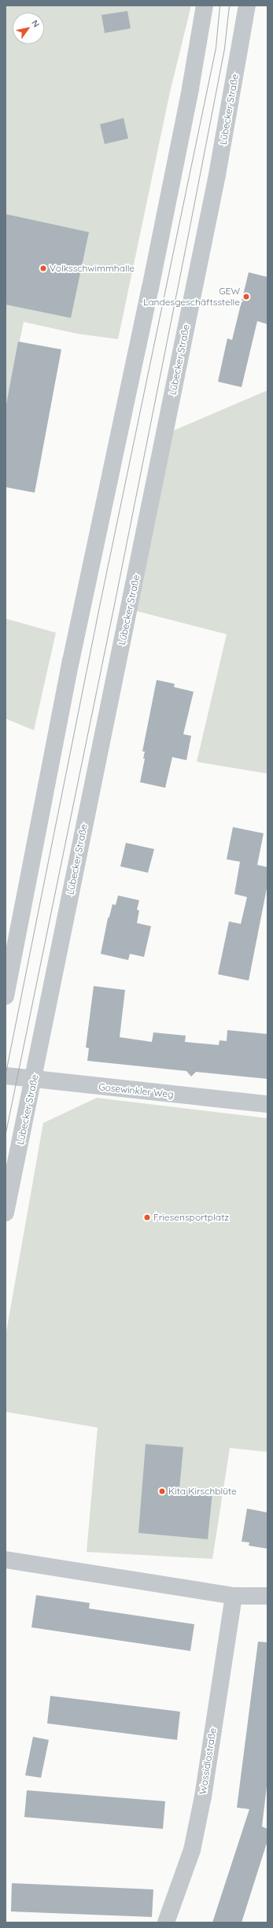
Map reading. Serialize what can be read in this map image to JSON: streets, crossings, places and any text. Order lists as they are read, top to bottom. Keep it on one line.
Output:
{"streets":{"street":["Lübecker Straße","Gosewinkler Weg","Wossidlostraße"]},"crossings":[["Lübecker Straße","Gosewinkler Weg"]],"places":["Volksschwimmhalle","GEW Landesgeschäftsstelle","Friesensportplatz","Kita Kirschblüte"],"north":"top right"}
